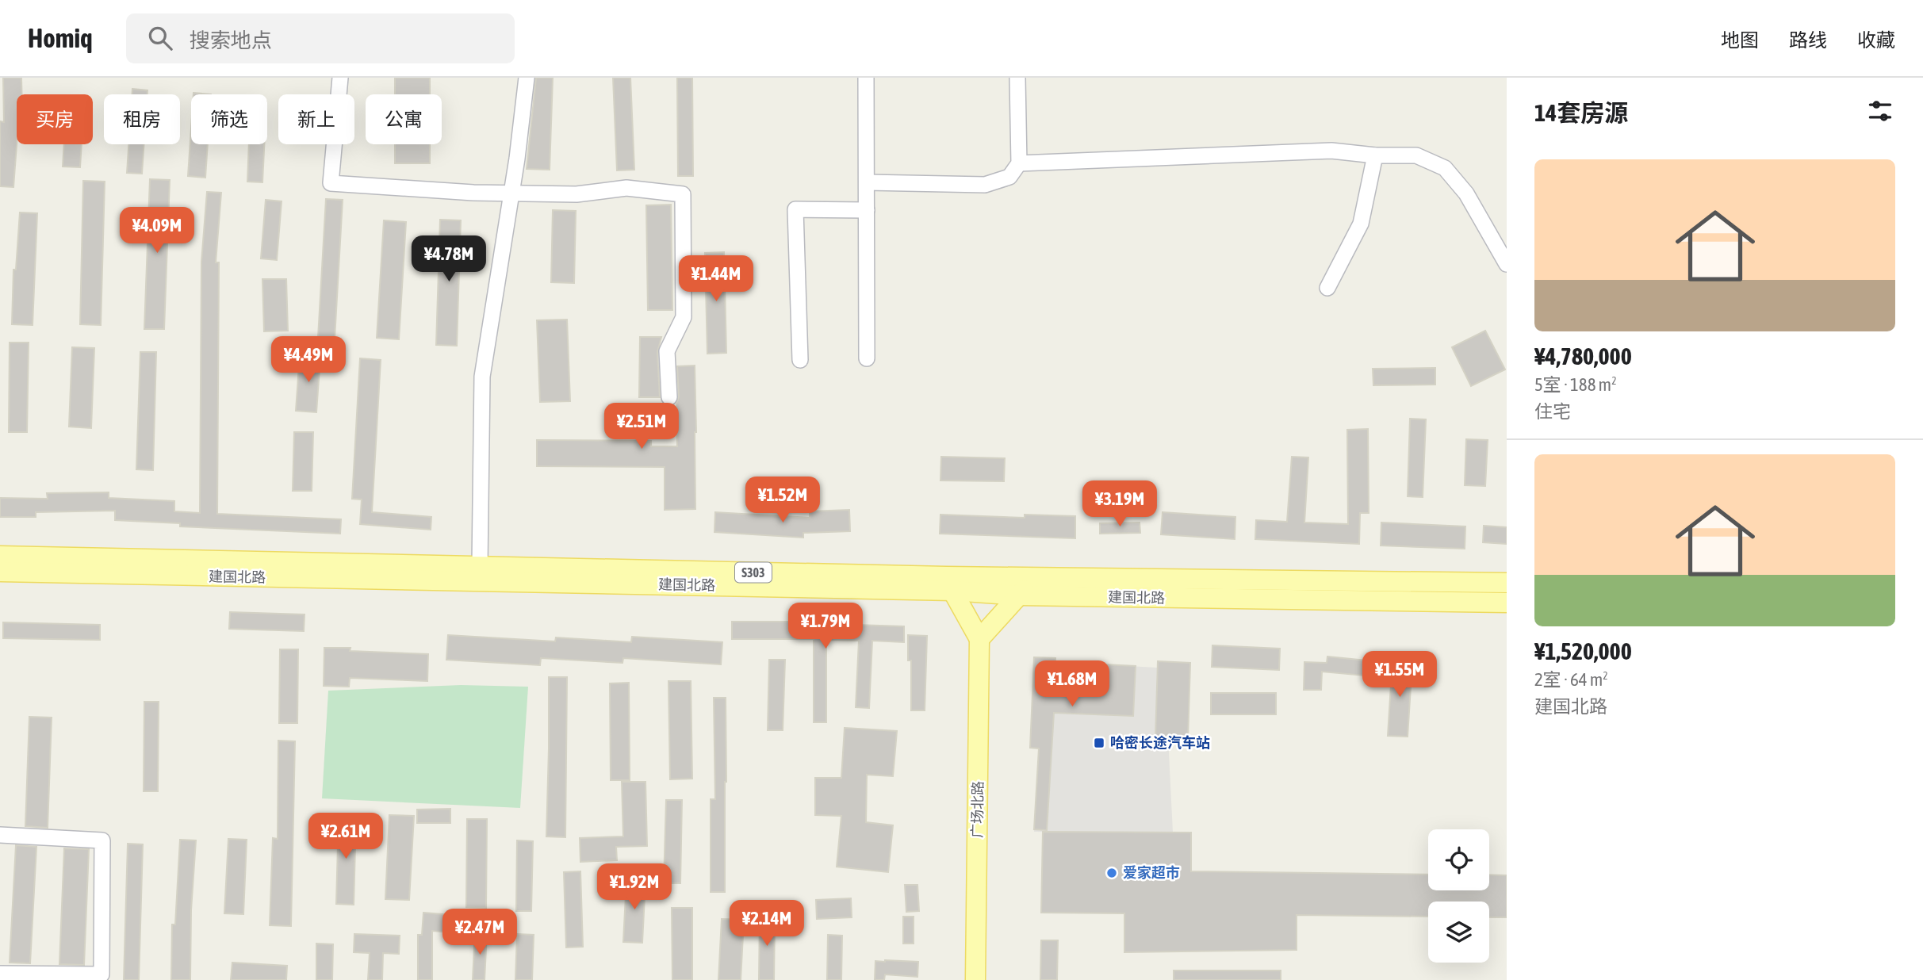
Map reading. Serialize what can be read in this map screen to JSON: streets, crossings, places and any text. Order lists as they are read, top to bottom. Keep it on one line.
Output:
{"streets":{"main road":["S303","建国北路","广场北路"]},"places":{"transit":["哈密长途汽车站"],"other":["爱家超市"]},"page":{"header":"Homiq","search":"搜索地点","nav":["地图","路线","收藏"],"heading":"14套房源","chip":["买房","租房","筛选","新上","公寓"],"list":[{"name":"¥4,780,000","note":"5室 · 188 m² · 住宅"},{"name":"¥1,520,000","note":"2室 · 64 m² · 建国北路"}],"price":["¥4.09M","¥4.78M","¥1.44M","¥4.49M","¥2.51M","¥1.52M","¥3.19M","¥1.79M","¥1.55M","¥1.68M","¥2.61M","¥1.92M","¥2.14M","¥2.47M"]}}
